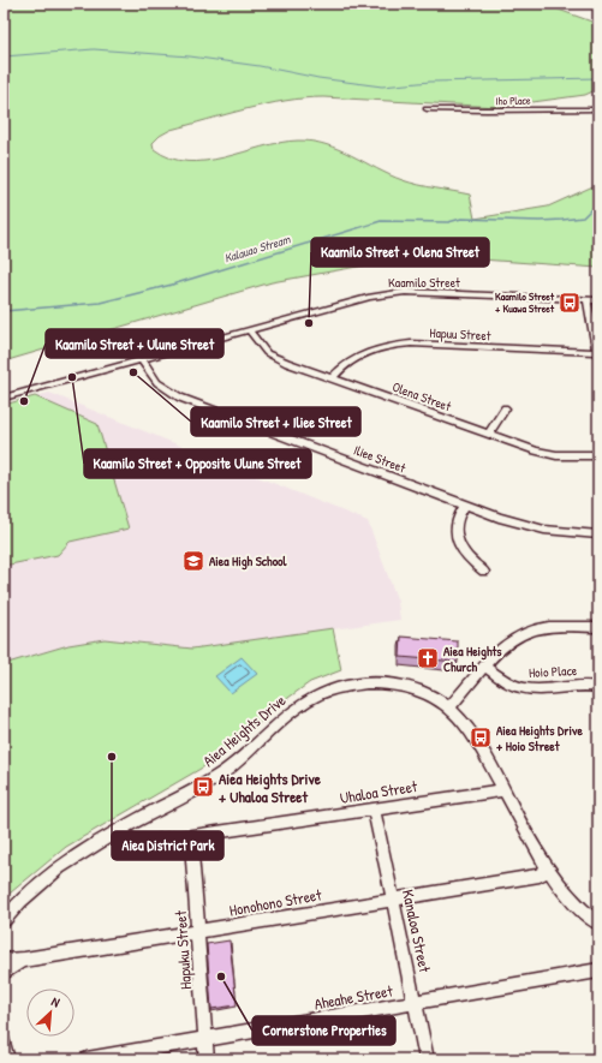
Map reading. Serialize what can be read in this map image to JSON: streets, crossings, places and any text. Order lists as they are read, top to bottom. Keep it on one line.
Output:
{"streets":{"street":["Iho Place","Kaamilo Street","Hapuu Street","Olena Street","Iliee Street","Hoio Place","Aiea Heights Drive","Uhaloa Street","Honohono Street","Kanaloa Street","Hapuku Street","Aheahe Street"]},"crossings":[["Kaamilo Street","Olena Street"],["Kaamilo Street","Iliee Street"],["Hapuu Street","Olena Street"],["Aiea Heights Drive","Uhaloa Street"],["Aiea Heights Drive","Honohono Street"],["Uhaloa Street","Kanaloa Street"],["Uhaloa Street","Hapuku Street"],["Honohono Street","Kanaloa Street"],["Honohono Street","Hapuku Street"],["Kanaloa Street","Aheahe Street"],["Hapuku Street","Aheahe Street"]],"water":["Kalauao Stream"],"places":{"bus stop":["Kaamilo Street + Kuawa Street","Aiea Heights Drive + Hoio Street","Aiea Heights Drive + Uhaloa Street"],"other":["Kaamilo Street + Olena Street","Kaamilo Street + Iliee Street","Kaamilo Street + Opposite Ulune Street","Kaamilo Street + Ulune Street","Aiea District Park","Cornerstone Properties"],"school or university":["Aiea High School"],"church":["Aiea Heights Church"]},"north":"top right"}
